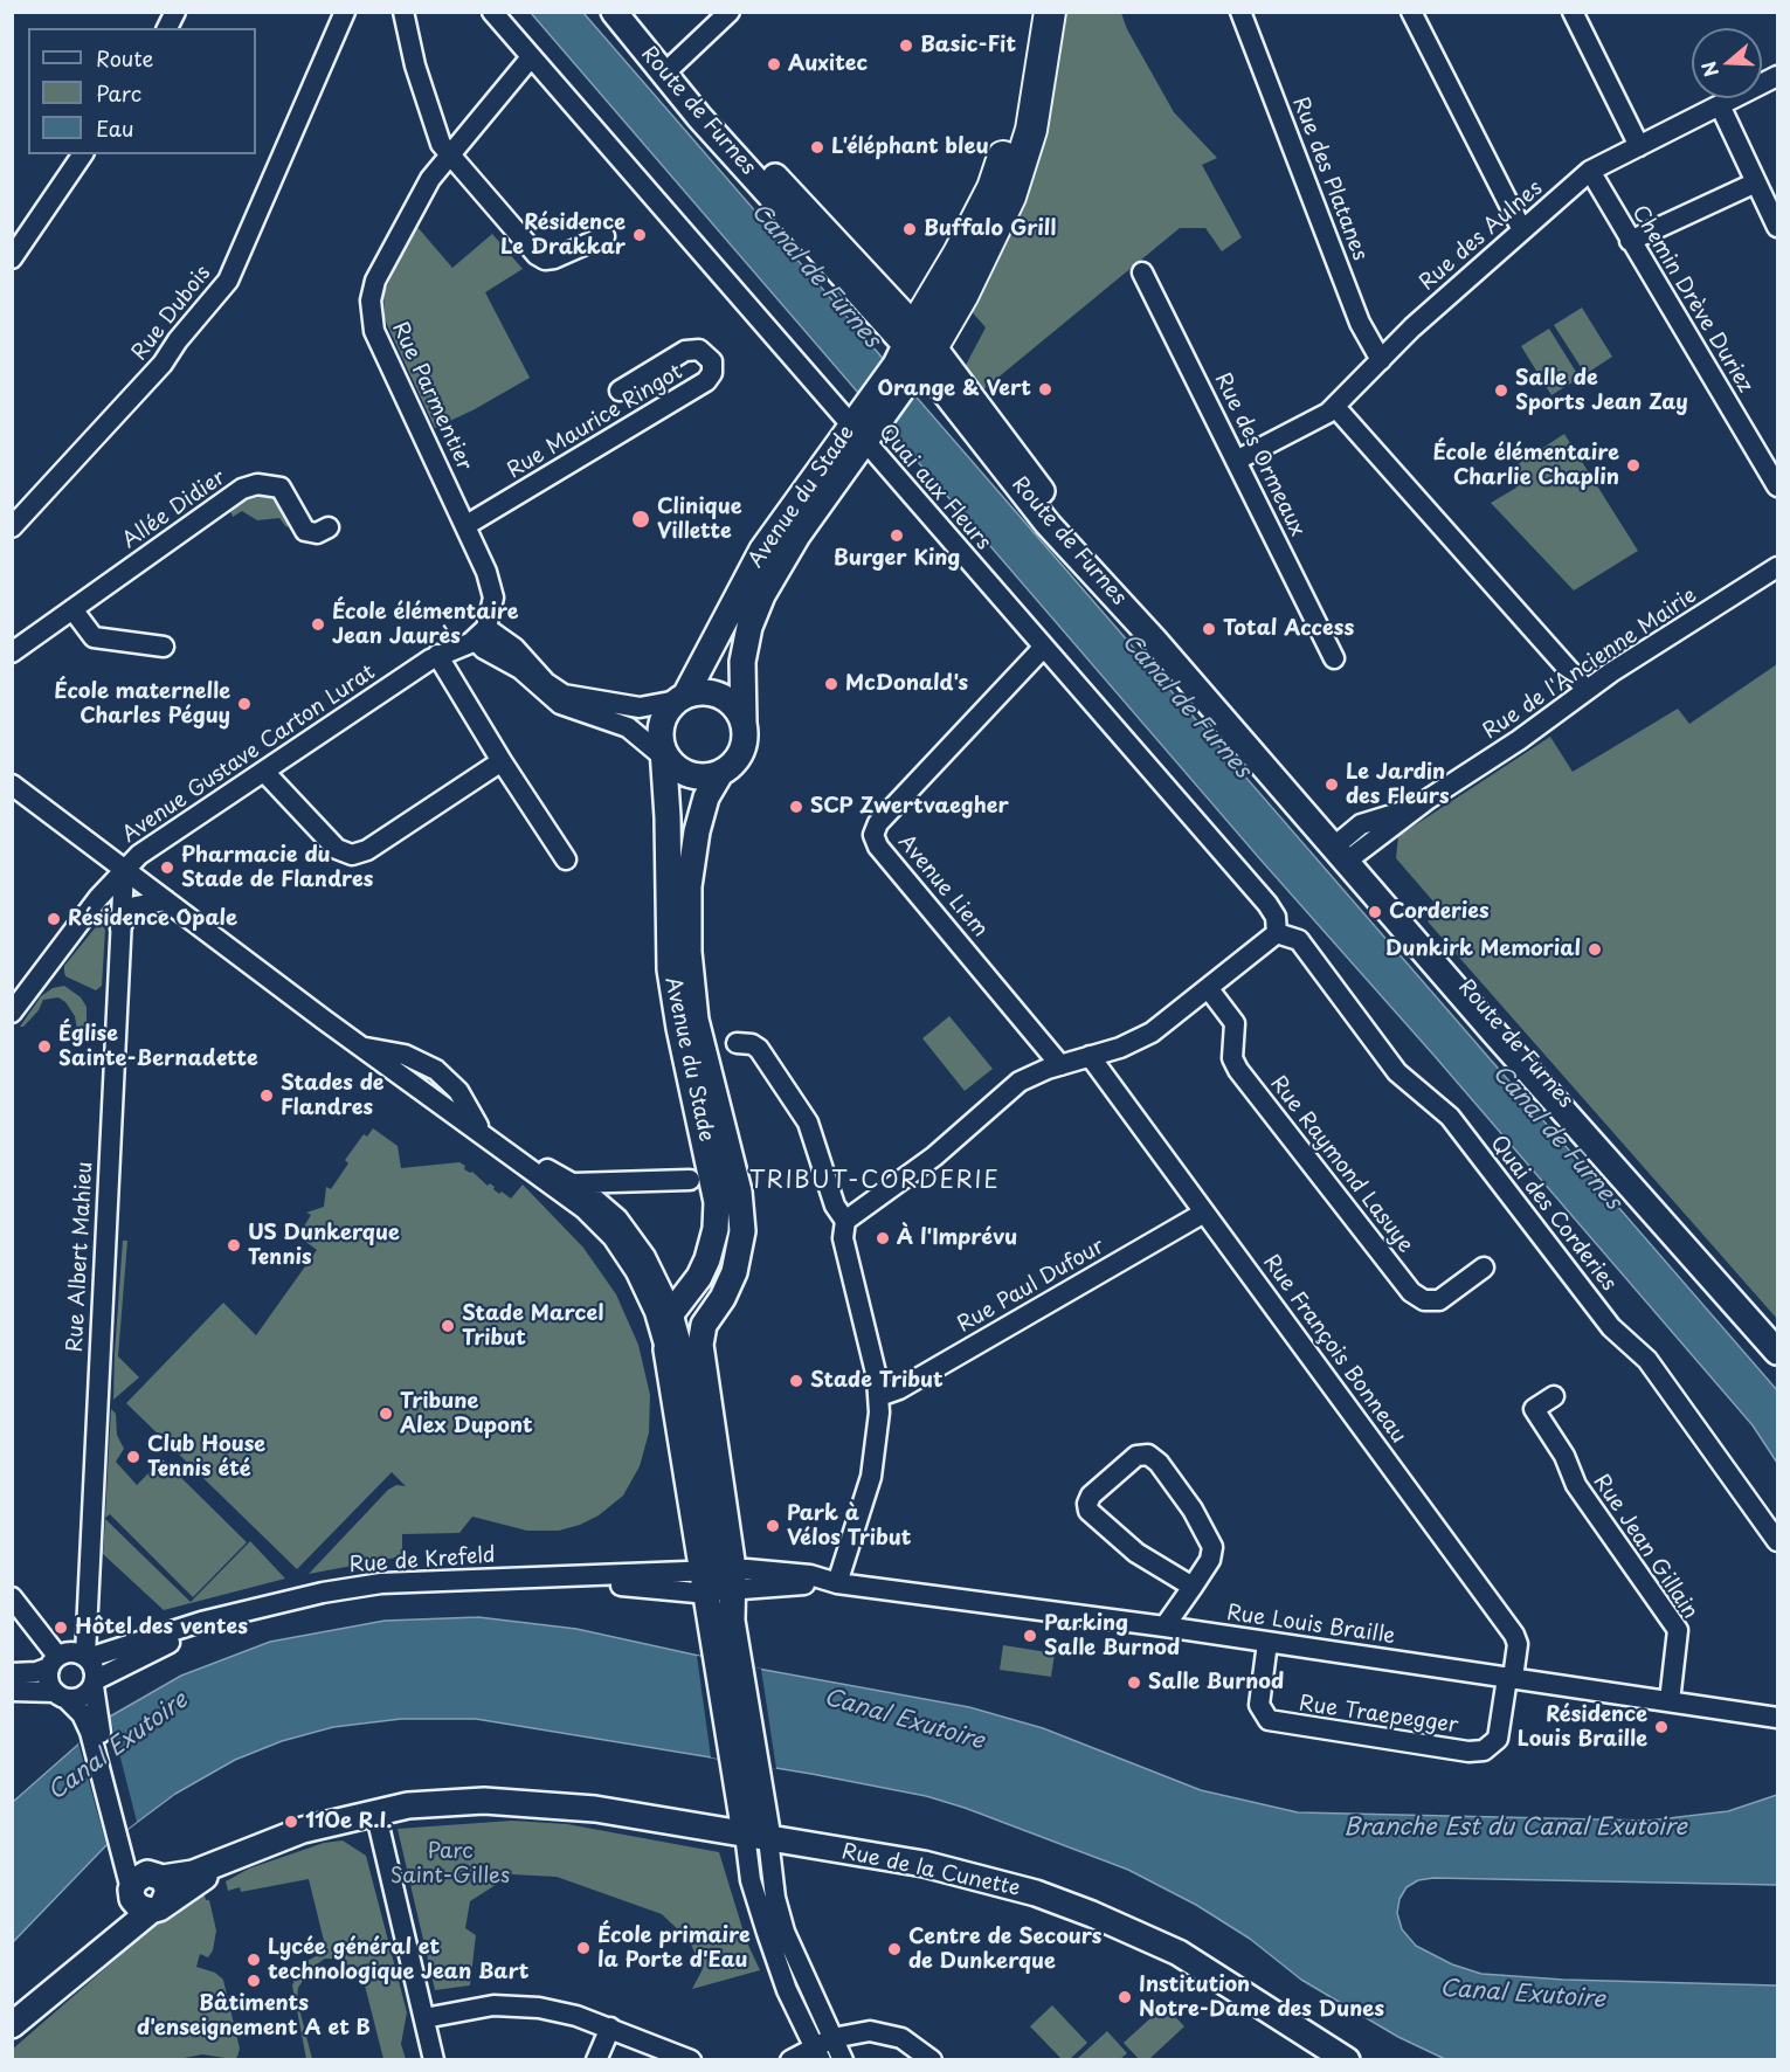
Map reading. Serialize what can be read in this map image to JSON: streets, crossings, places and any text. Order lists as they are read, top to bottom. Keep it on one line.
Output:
{"streets":{"main road":["Route de Furnes","Avenue du Stade","Rue de la Cunette"],"street":["Rue des Platanes","Rue des Aulnes","Chemin Drève Duriez","Rue Dubois","Rue Parmentier","Rue Maurice Ringot","Rue des Ormeaux","Quai aux Fleurs","Allée Didier","Rue de l'Ancienne Mairie","Avenue Gustave Carton Lurat","Avenue Liem","Rue Raymond Lasuye","Quai des Corderies","Rue Albert Mahieu","Rue Paul Dufour","Rue François Bonneau","Rue Jean Gillain","Rue de Krefeld","Rue Louis Braille","Rue Traepegger"]},"crossings":[["Route de Furnes","Rue de l'Ancienne Mairie"],["Rue des Platanes","Rue des Aulnes"],["Rue des Aulnes","Chemin Drève Duriez"],["Rue des Aulnes","Rue des Ormeaux"],["Rue Parmentier","Rue Maurice Ringot"],["Rue Parmentier","Quai aux Fleurs"],["Rue Parmentier","Avenue Gustave Carton Lurat"],["Quai aux Fleurs","Avenue du Stade"],["Quai aux Fleurs","Avenue Liem"],["Quai aux Fleurs","Quai des Corderies"],["Avenue du Stade","Rue de Krefeld"],["Avenue du Stade","Rue Louis Braille"],["Avenue Gustave Carton Lurat","Rue Albert Mahieu"],["Rue Albert Mahieu","Rue de Krefeld"],["Rue Paul Dufour","Rue François Bonneau"],["Rue François Bonneau","Rue Louis Braille"],["Rue François Bonneau","Rue Traepegger"],["Rue Jean Gillain","Rue Louis Braille"],["Rue de Krefeld","Rue Louis Braille"],["Rue Louis Braille","Rue Traepegger"]],"districts":["TRIBUT-CORDERIE"],"water":["Canal de Furnes","Canal Exutoire","Branche Est du Canal Exutoire"],"parks":["Parc Saint-Gilles"],"places":["Basic-Fit","Auxitec","L'éléphant bleu","Buffalo Grill","Résidence Le Drakkar","Orange & Vert","Salle de Sports Jean Zay","École élémentaire Charlie Chaplin","Clinique Villette","Burger King","École élémentaire Jean Jaurès","Total Access","McDonald's","École maternelle Charles Péguy","Le Jardin des Fleurs","SCP Zwertvaegher","Pharmacie du Stade de Flandres","Corderies","Résidence Opale","Dunkirk Memorial","Église Sainte-Bernadette","Stades de Flandres","À l'Imprévu","US Dunkerque Tennis","Stade Marcel Tribut","Stade Tribut","Tribune Alex Dupont","Club House Tennis été","Park à Vélos Tribut","Hôtel des ventes","Parking Salle Burnod","Salle Burnod","Résidence Louis Braille","110e R.I.","École primaire la Porte d'Eau","Centre de Secours de Dunkerque","Lycée général et technologique Jean Bart","Bâtiments d'enseignement A et B","Institution Notre-Dame des Dunes"],"legend":["Route","Parc","Eau"],"north":"left"}
